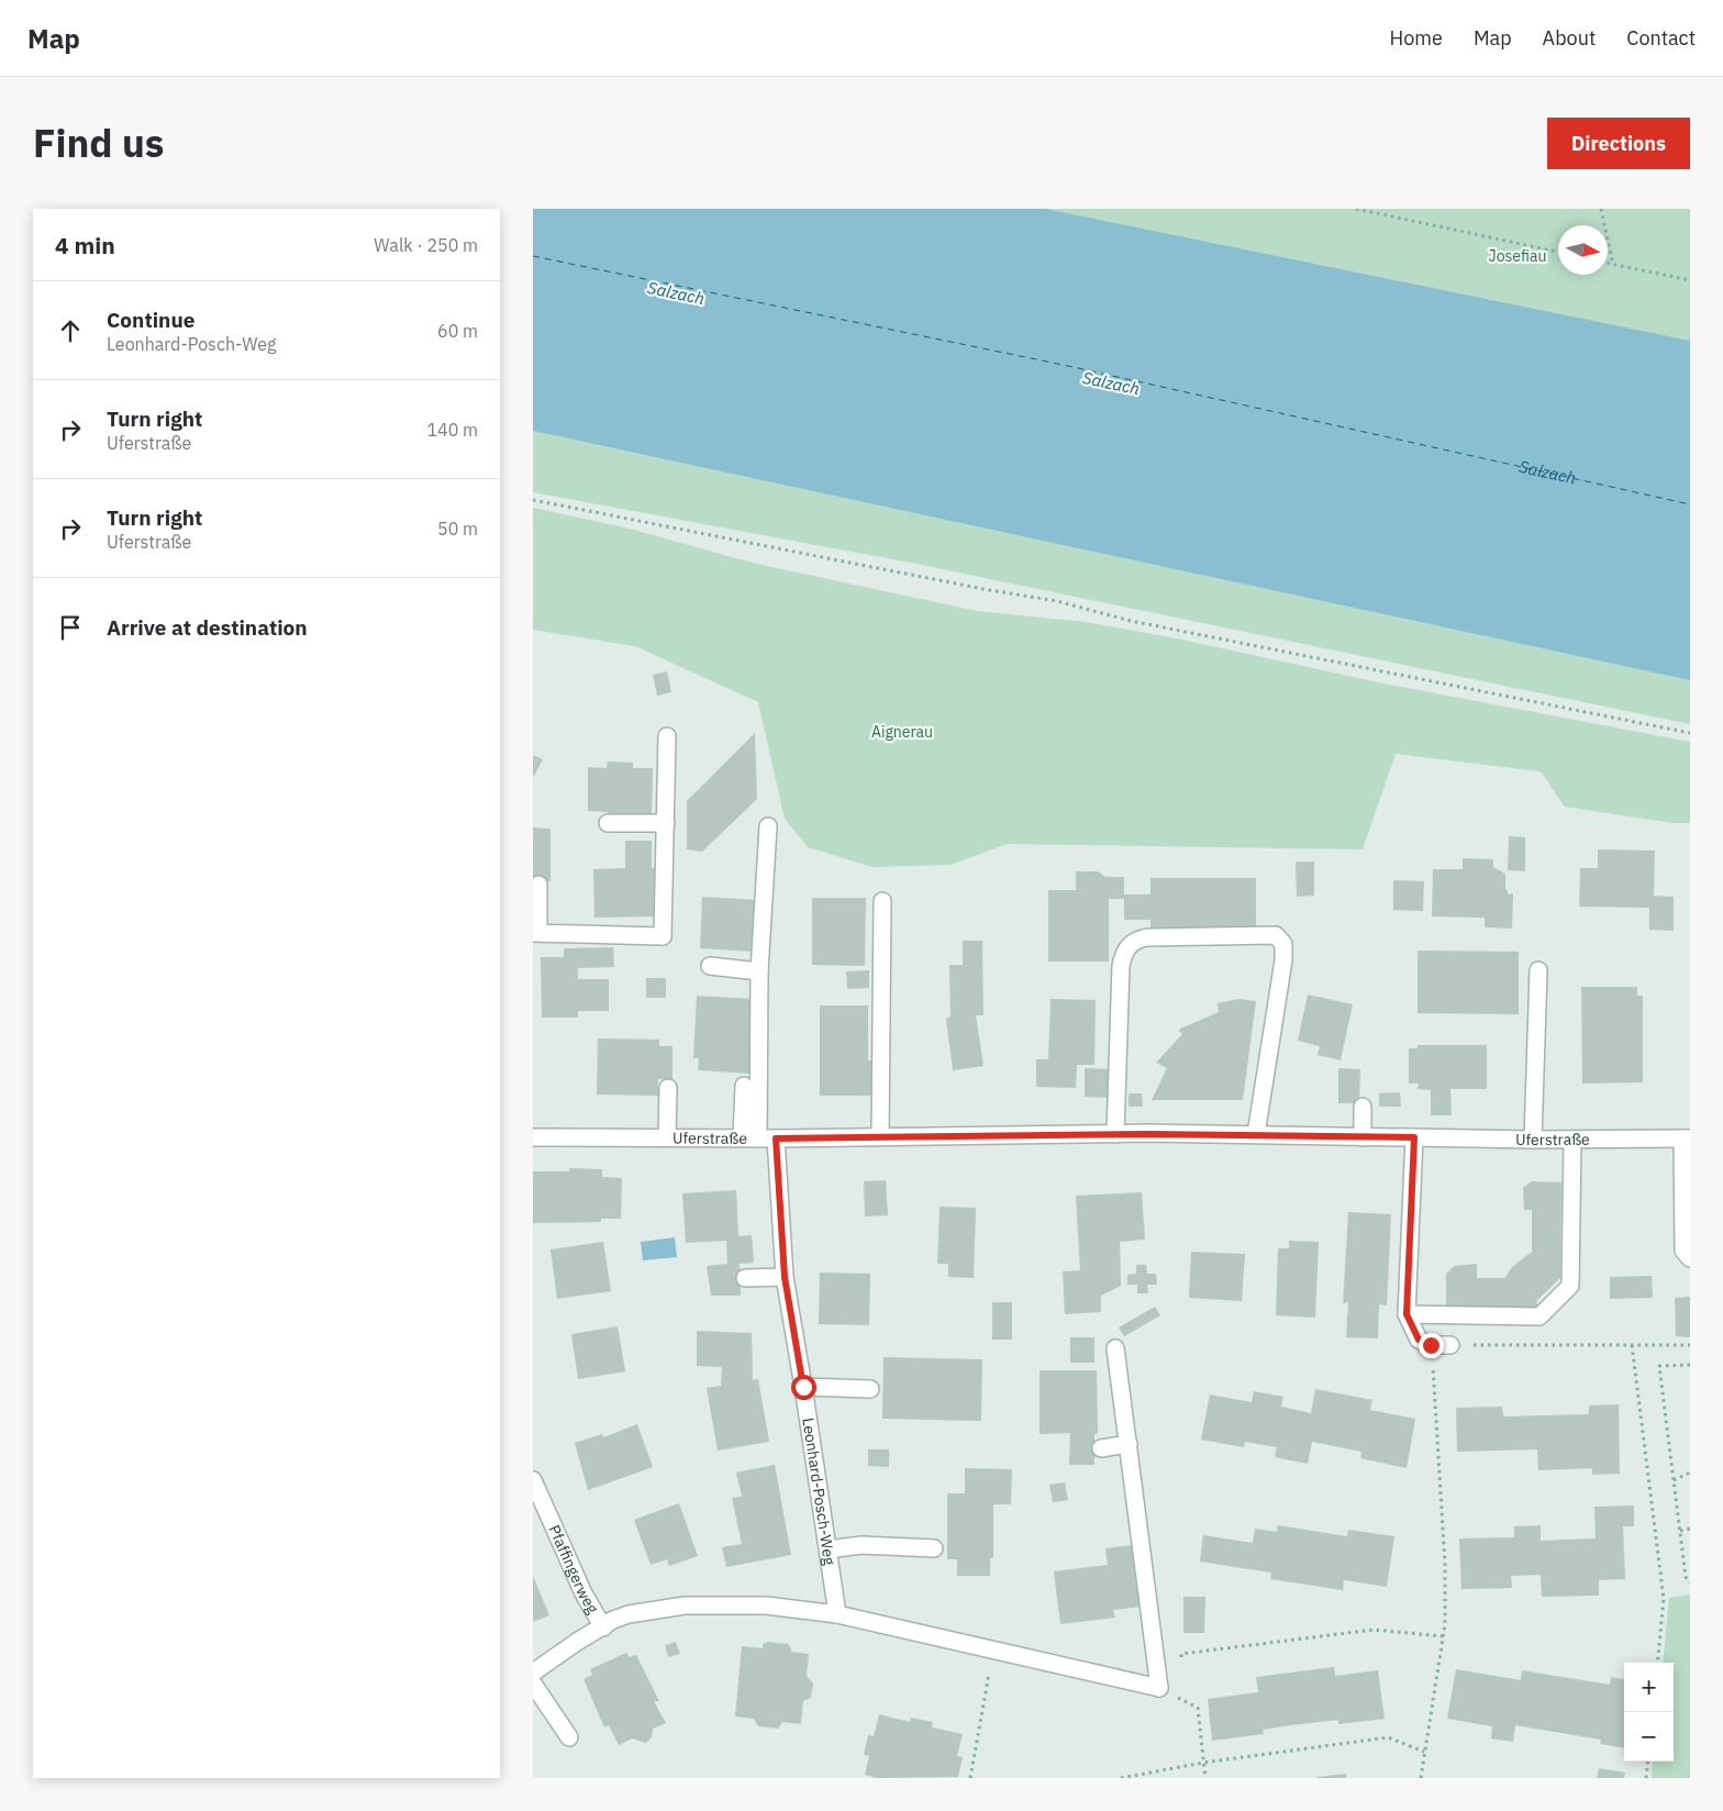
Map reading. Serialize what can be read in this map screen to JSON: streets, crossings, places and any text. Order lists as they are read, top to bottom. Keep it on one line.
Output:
{"streets":{"street":["Uferstraße","Leonhard-Posch-Weg","Pfaffingerweg"]},"crossings":[["Uferstraße","Leonhard-Posch-Weg"]],"water":["Salzach"],"parks":["Josefiau","Aignerau"],"north":"right","page":{"header":"Map","nav":["Home","Map","About","Contact"],"title":"Find us","buttons":"Directions","heading":["4 min","Walk · 250 m"],"list":[["Continue","Leonhard-Posch-Weg","60 m"],["Turn right","Uferstraße","140 m"],["Turn right","Uferstraße","50 m"],"Arrive at destination"],"map_buttons":["+","−"]}}
